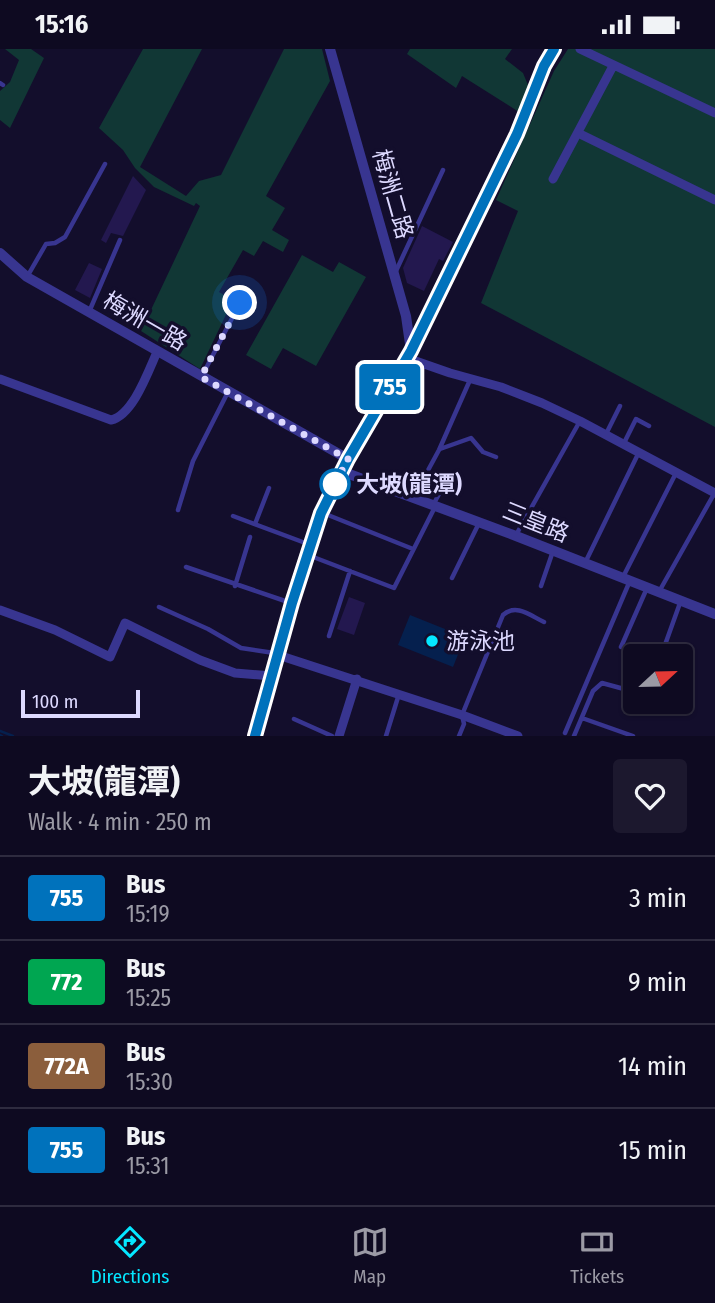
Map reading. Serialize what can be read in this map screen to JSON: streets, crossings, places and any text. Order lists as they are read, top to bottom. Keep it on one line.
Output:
{"streets":{"street":["梅洲二路","梅洲一路","三皇路"]},"places":["大坡(龍潭)","游泳池"],"lines":["bus line 755"],"scale_bar":"100 m","north":"right","page":{"status":"15:16","on_map":"755","scale":"100 m","heading":["大坡(龍潭)","Walk · 4 min · 250 m"],"list":[{"mark":"755","name":"Bus","note":"15:19","value":"3 min"},{"mark":"772","name":"Bus","note":"15:25","value":"9 min"},{"mark":"772A","name":"Bus","note":"15:30","value":"14 min"},{"mark":"755","name":"Bus","note":"15:31","value":"15 min"}],"tabs":["Directions","Map","Tickets"]}}
